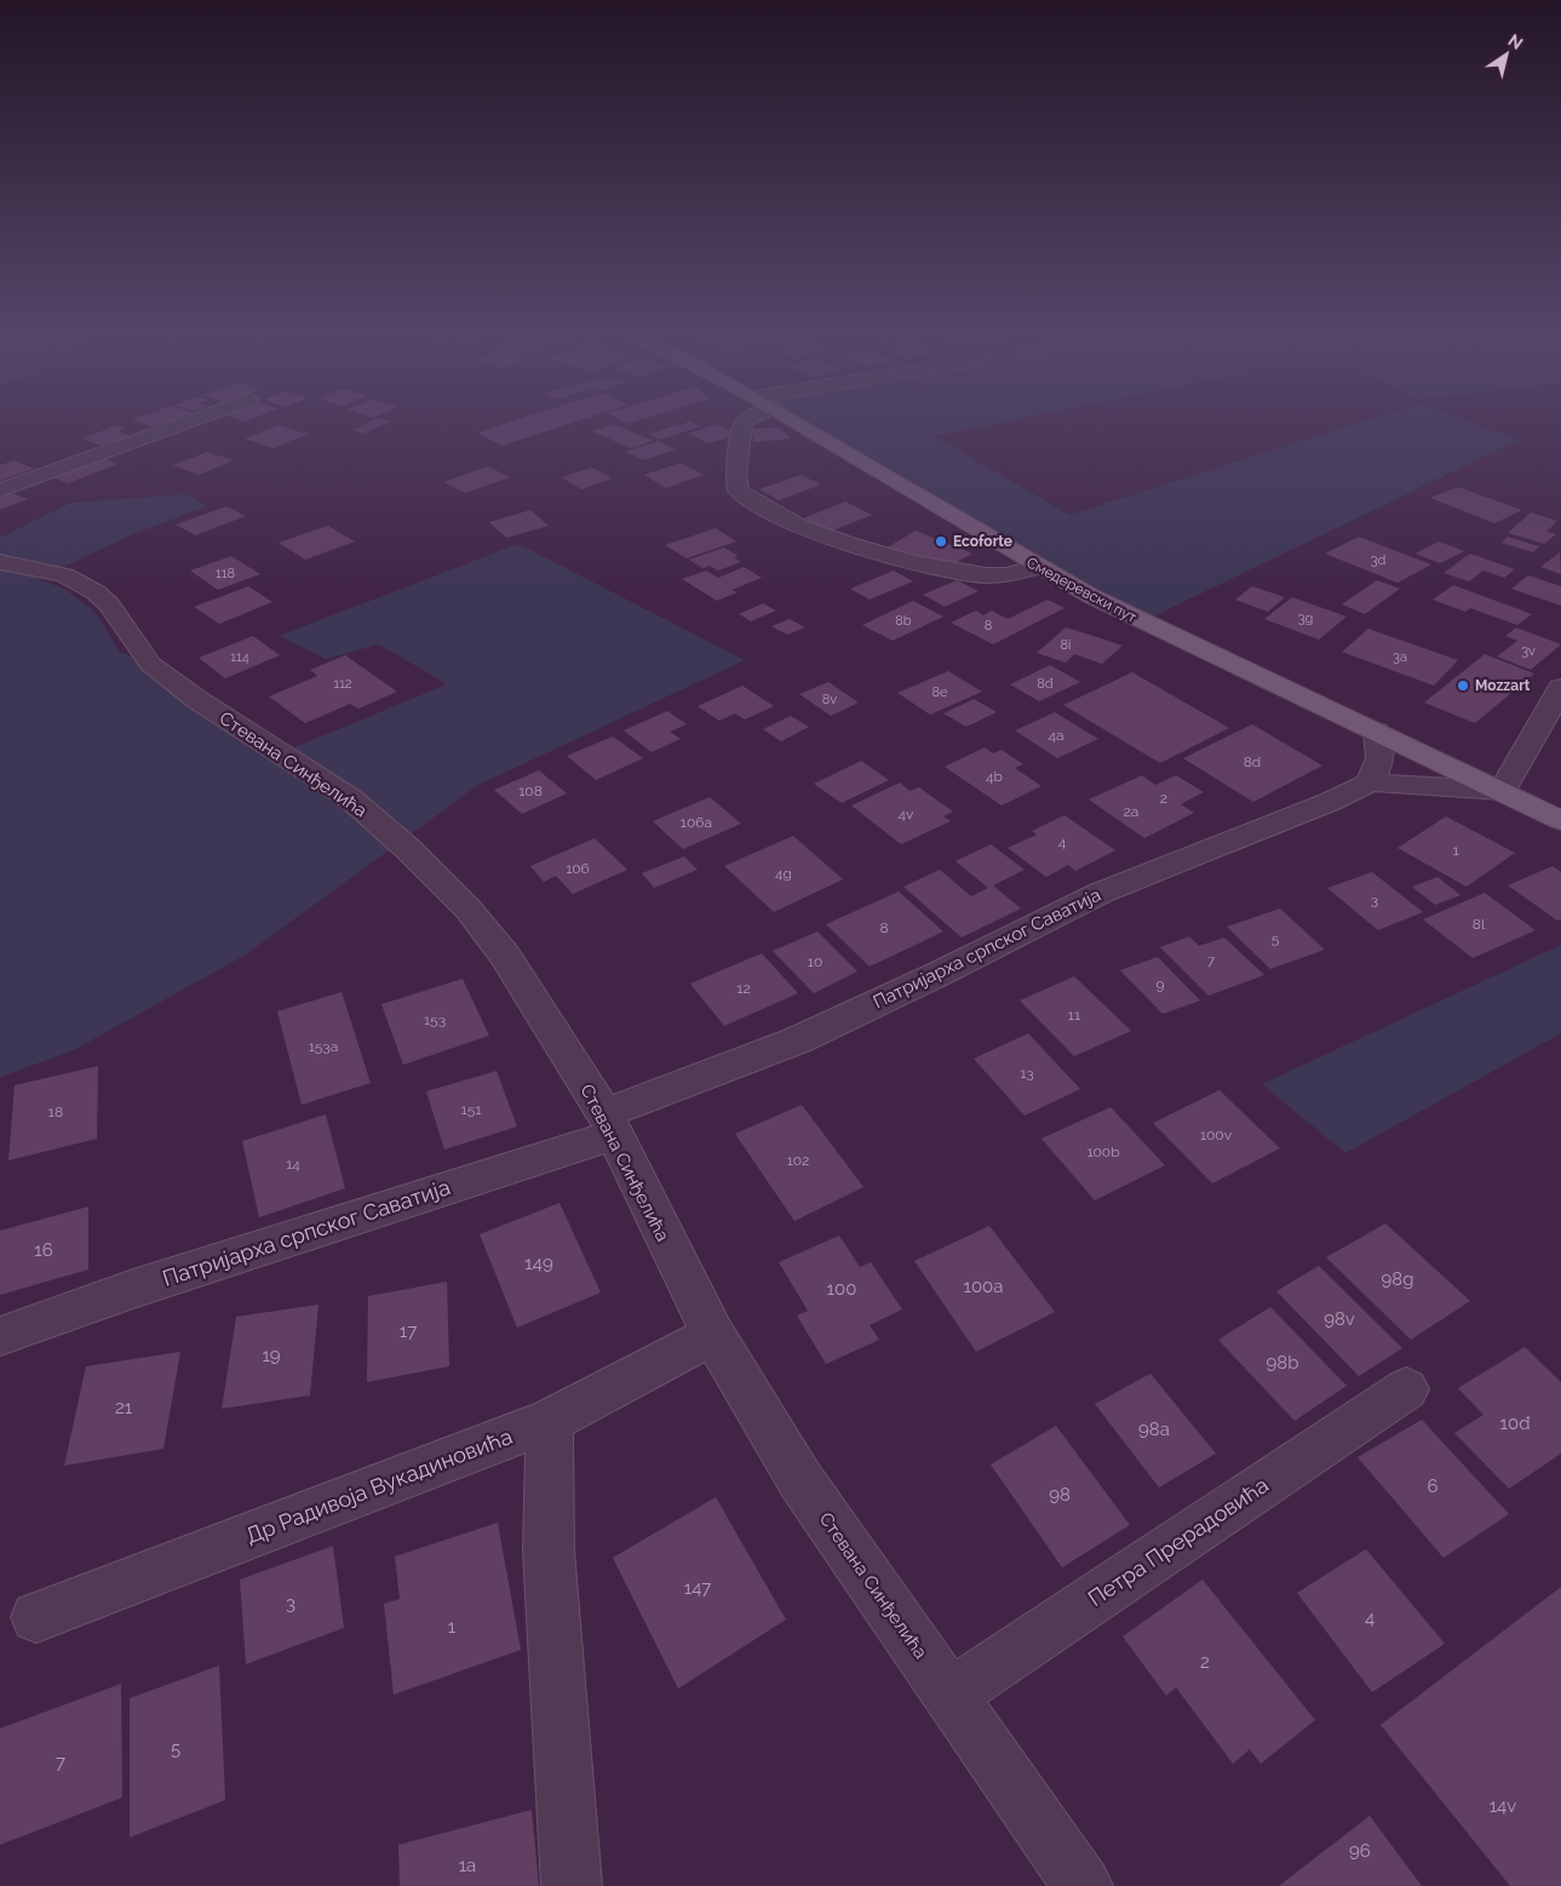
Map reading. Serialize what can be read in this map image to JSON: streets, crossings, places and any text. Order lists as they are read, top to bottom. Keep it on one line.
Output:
{"streets":{"main road":["Смедеревски пут"],"street":["Стевана Синђелића","Патријарха српског Саватија","Др Радивоја Вукадиновића","Петра Прерадовића"]},"crossings":[["Смедеревски пут","Патријарха српског Саватија"],["Стевана Синђелића","Патријарха српског Саватија"],["Стевана Синђелића","Др Радивоја Вукадиновића"],["Стевана Синђелића","Петра Прерадовића"]],"places":["Ecoforte","Mozzart"],"house_numbers":["3d","118","3g","8b","8","8i","3v","114","3a","112","8đ","8e","8v","4a","8d","4b","108","2","2a","4v","106a","4","1","106","4g","3","8l","8","5","7","10","9","12","11","153","153a","13","151","18","100v","100b","102","14","16","149","98g","100a","100","98v","17","19","98b","21","10đ","98a","6","98","147","3","4","1","2","5","7","14v","96","1a"],"north":"top right"}
